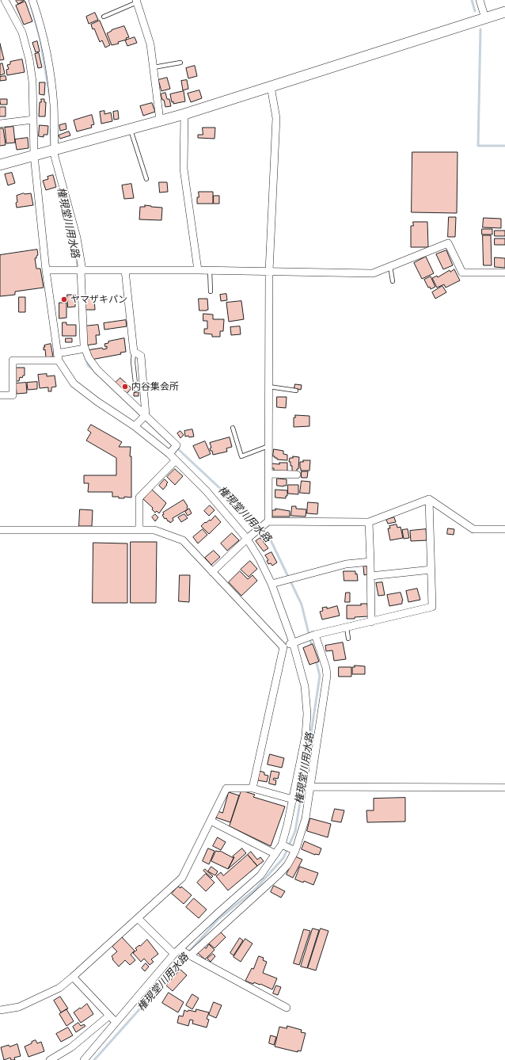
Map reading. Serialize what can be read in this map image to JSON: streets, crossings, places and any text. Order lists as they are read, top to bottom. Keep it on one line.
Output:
{"water":["権現堂川用水路"],"places":["ヤマザキパン","内谷集会所"]}
